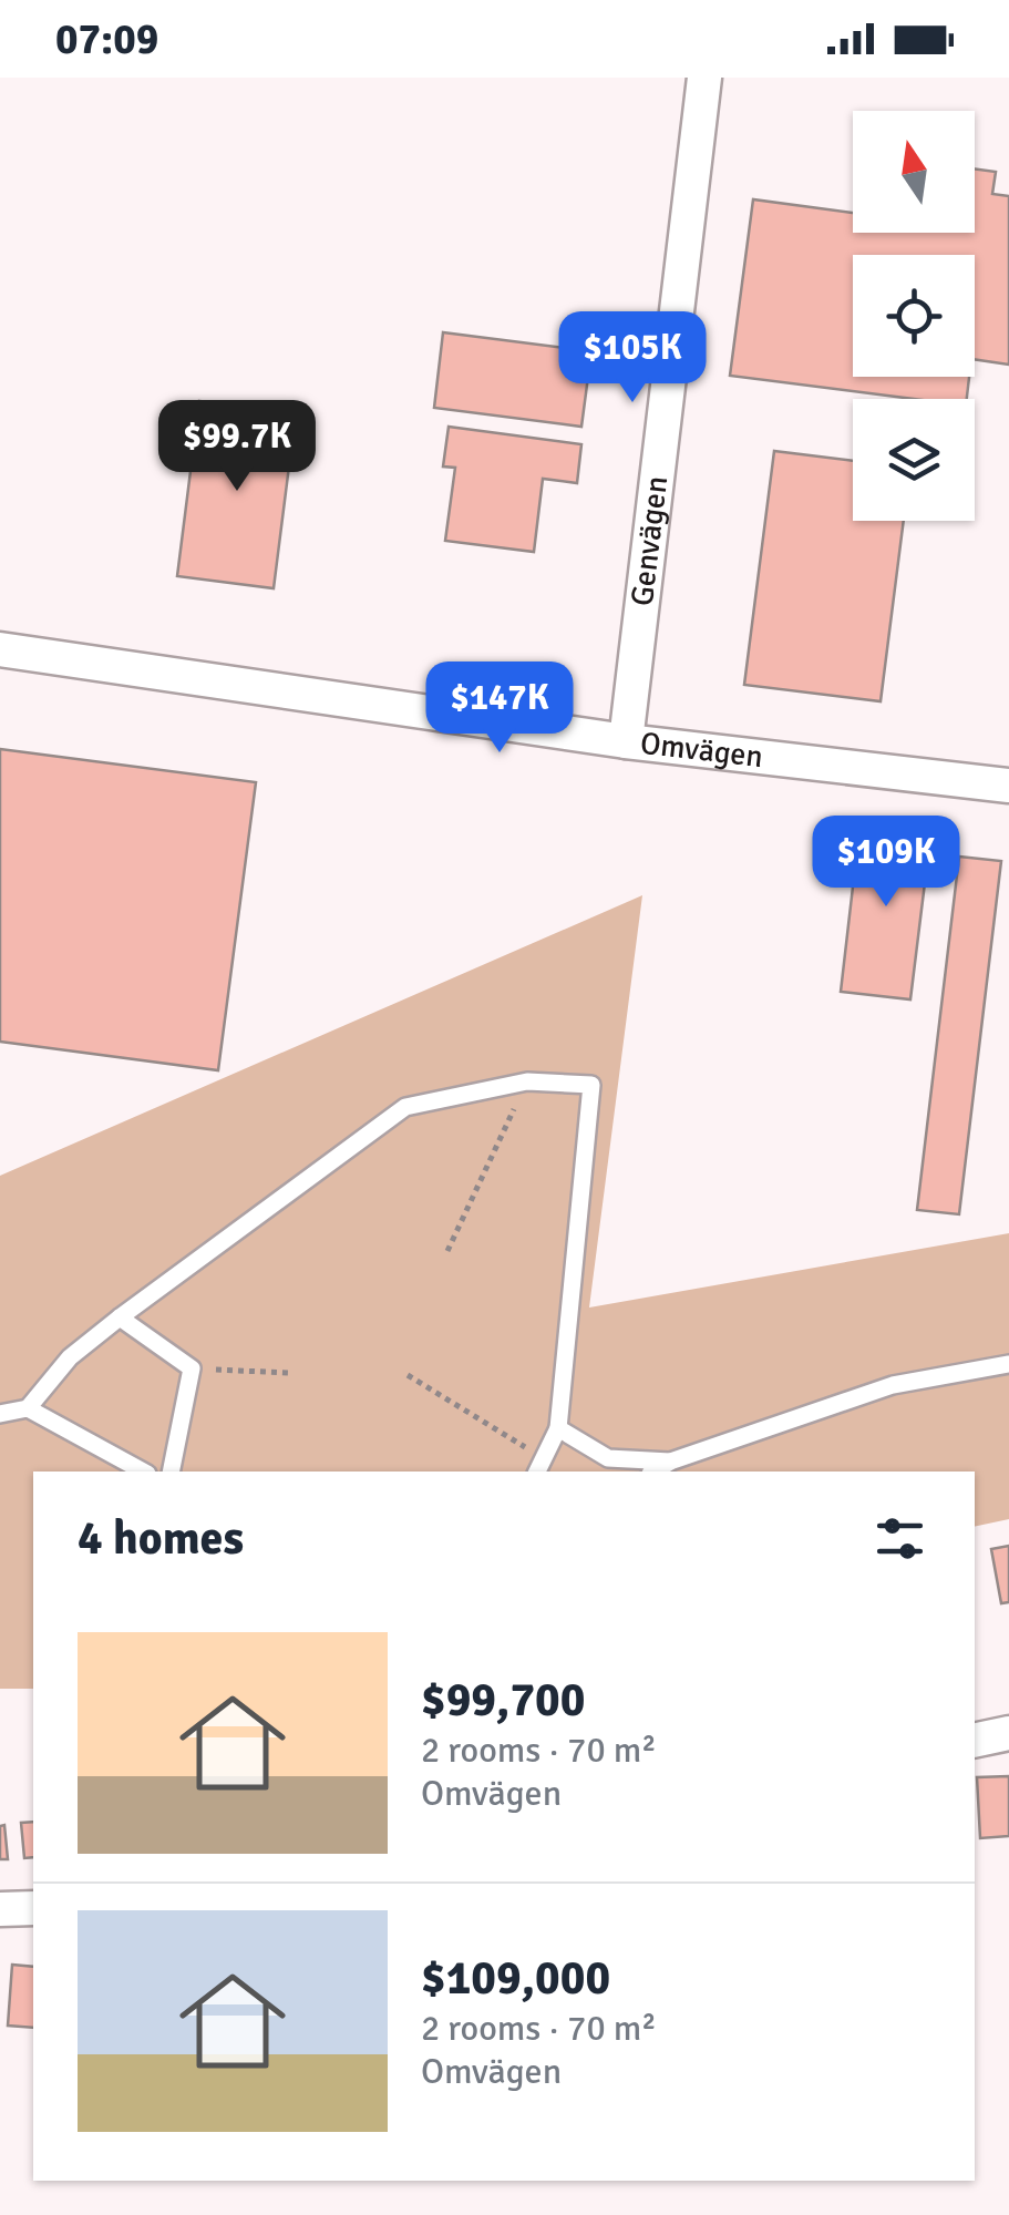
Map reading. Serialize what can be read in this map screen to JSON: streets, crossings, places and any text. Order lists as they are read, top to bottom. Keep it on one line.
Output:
{"streets":{"street":["Genvägen","Omvägen"]},"crossings":[["Genvägen","Omvägen"]],"north":"top","page":{"status":"07:09","price":["$105K","$99.7K","$147K","$109K"],"heading":"4 homes","list":[{"name":"$99,700","note":"2 rooms · 70 m² · Omvägen"},{"name":"$109,000","note":"2 rooms · 70 m² · Omvägen"}]}}
